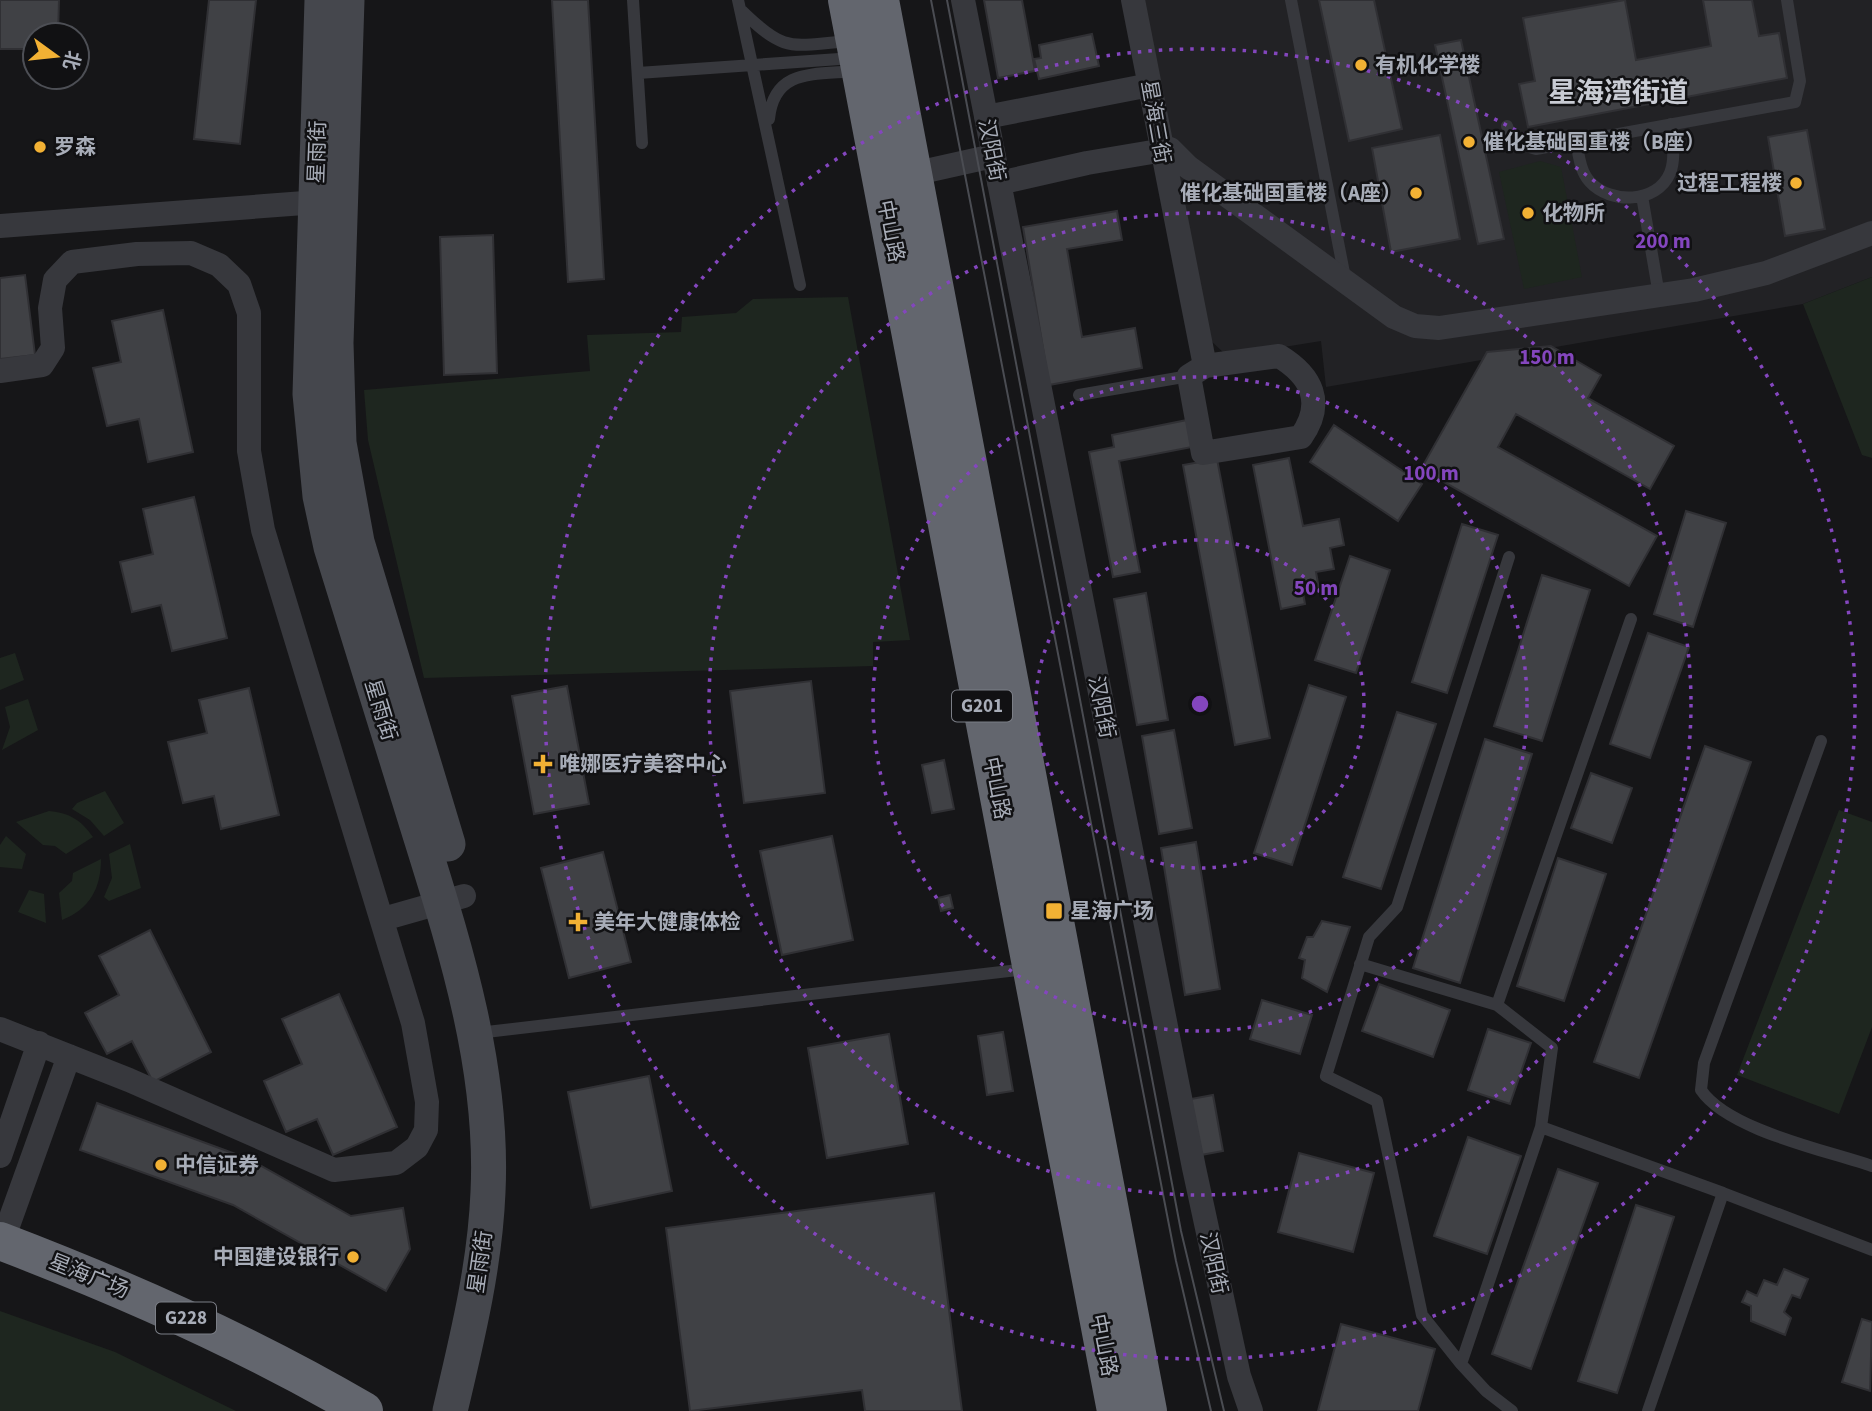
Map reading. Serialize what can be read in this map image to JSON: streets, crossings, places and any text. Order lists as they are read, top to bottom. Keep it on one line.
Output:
{"streets":{"highway":["中山路","G201","星海广场","G228"],"street":["星海三街","汉阳街","星雨街"]},"districts":["星海湾街道"],"places":{"other":["有机化学楼","催化基础国重楼（B座）","罗森","过程工程楼","催化基础国重楼（A座）","化物所","中信证券","中国建设银行"],"health":["唯娜医疗美容中心","美年大健康体检"],"transit":["星海广场"]},"north":"right","rings":["200 m","150 m","100 m","50 m"]}
